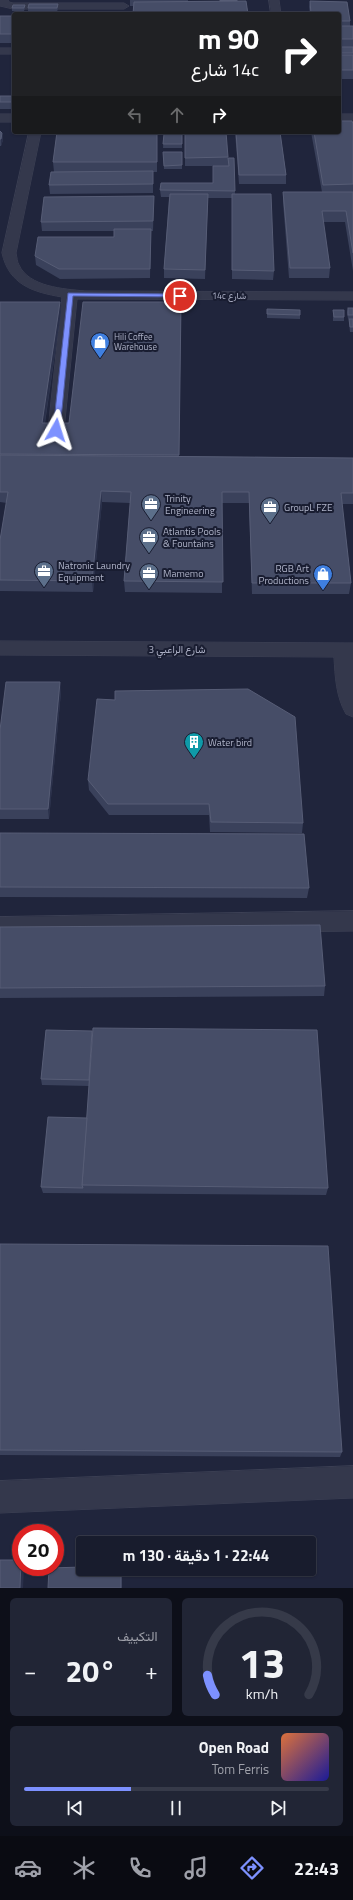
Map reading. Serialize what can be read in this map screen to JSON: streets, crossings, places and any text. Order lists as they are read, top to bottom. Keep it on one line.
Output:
{"streets":{"street":["14c شارع","شارع الراعبي 3"]},"places":{"shop":["Hili Coffee Warehouse","RGB Art Productions"],"office":["Trinity Engineering","GroupL FZE","Atlantis Pools & Fountains","Natronic Laundry Equipment","Mamemo"],"building":["Water bird"]},"page":{"turn":["90 m","14c شارع"],"limit":"20","trip":"22:44 · 1 دقيقة · 130 m","tile":"التكييف","heat":["−","20°","+"],"song":["Open Road","Tom Ferris"],"tabs":"22:43","gauge":["13","km/h"]}}
